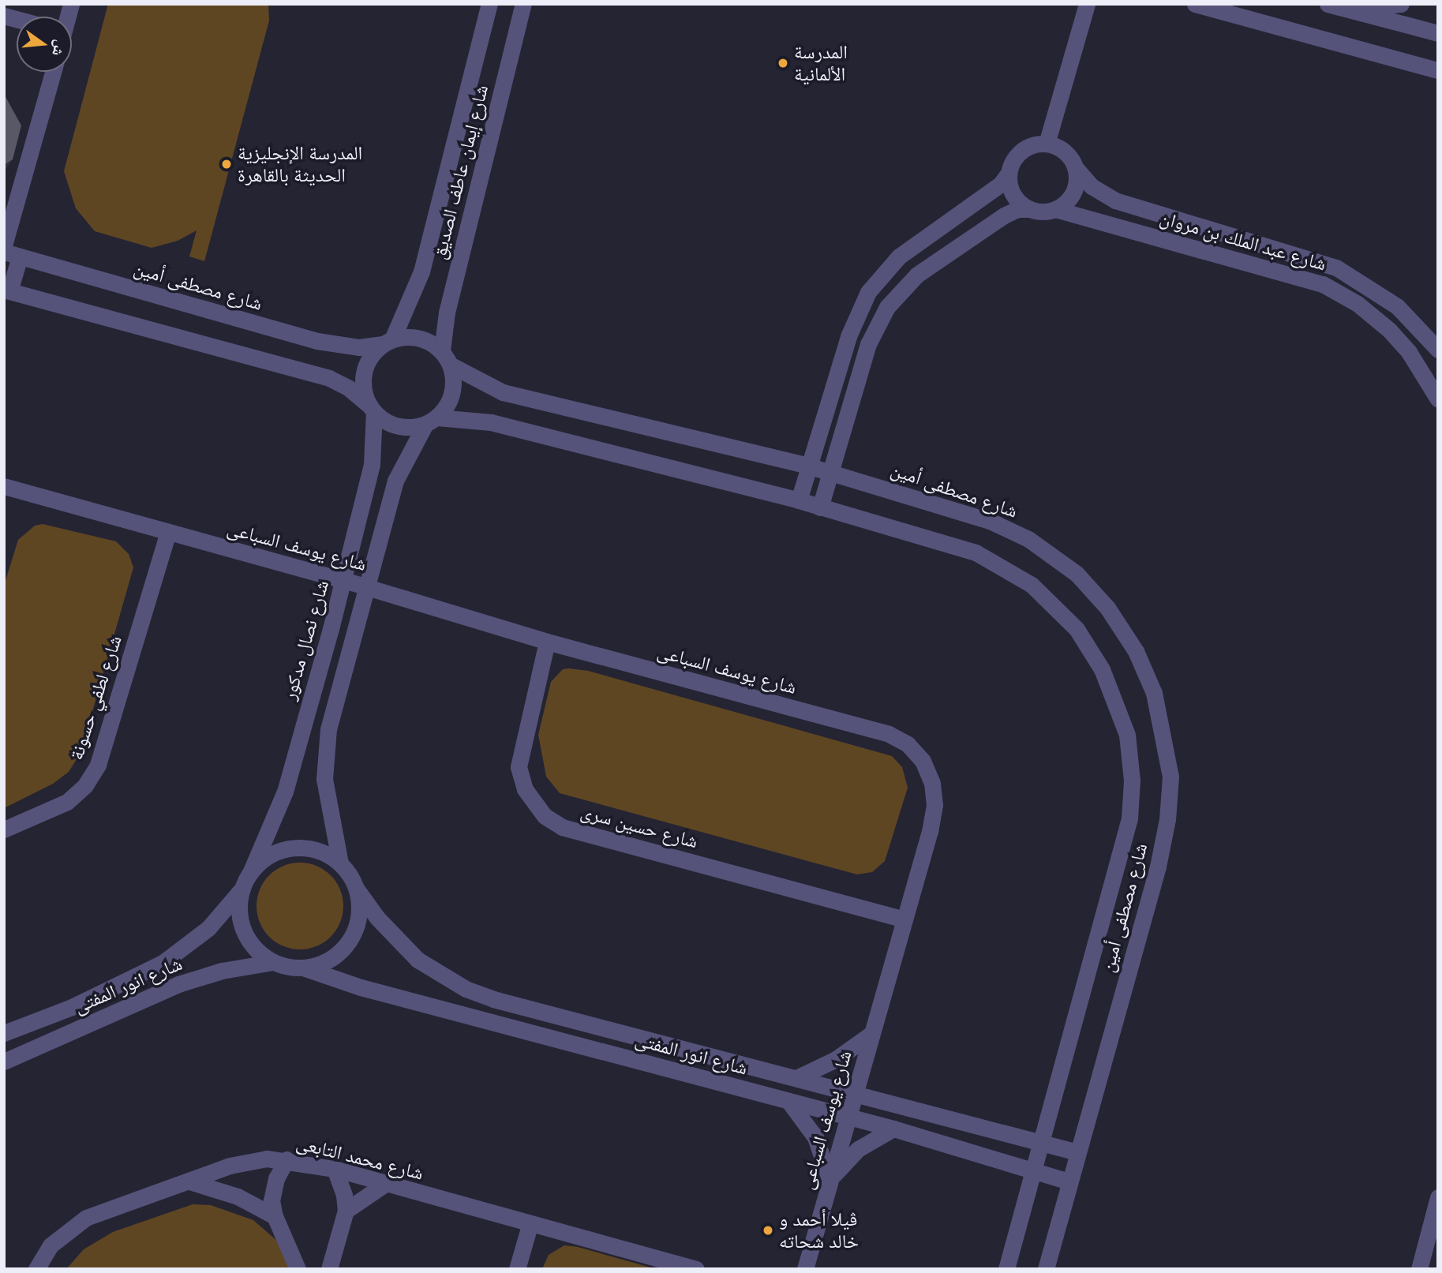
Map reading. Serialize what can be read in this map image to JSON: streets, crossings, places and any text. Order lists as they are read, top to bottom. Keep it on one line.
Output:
{"streets":{"street":["شارع إيمان عاطف الصديق","شارع عبد الملك بن مروان","شارع مصطفى أمين","شارع يوسف السباعى","شارع نصال مدكور","شارع لطفي حسونة","شارع حسين سرى","شارع انور المفتى","شارع محمد التابعى"]},"crossings":[["شارع إيمان عاطف الصديق","شارع مصطفى أمين"],["شارع إيمان عاطف الصديق","شارع نصال مدكور"],["شارع عبد الملك بن مروان","شارع مصطفى أمين"],["شارع مصطفى أمين","شارع نصال مدكور"],["شارع مصطفى أمين","شارع انور المفتى"],["شارع يوسف السباعى","شارع نصال مدكور"],["شارع يوسف السباعى","شارع لطفي حسونة"],["شارع يوسف السباعى","شارع حسين سرى"],["شارع يوسف السباعى","شارع انور المفتى"],["شارع نصال مدكور","شارع انور المفتى"]],"places":["المدرسة الألمانية","المدرسة الإنجليزية الحديثة بالقاهرة","ڤيلا أحمد و خالد شحاته"],"north":"right"}
